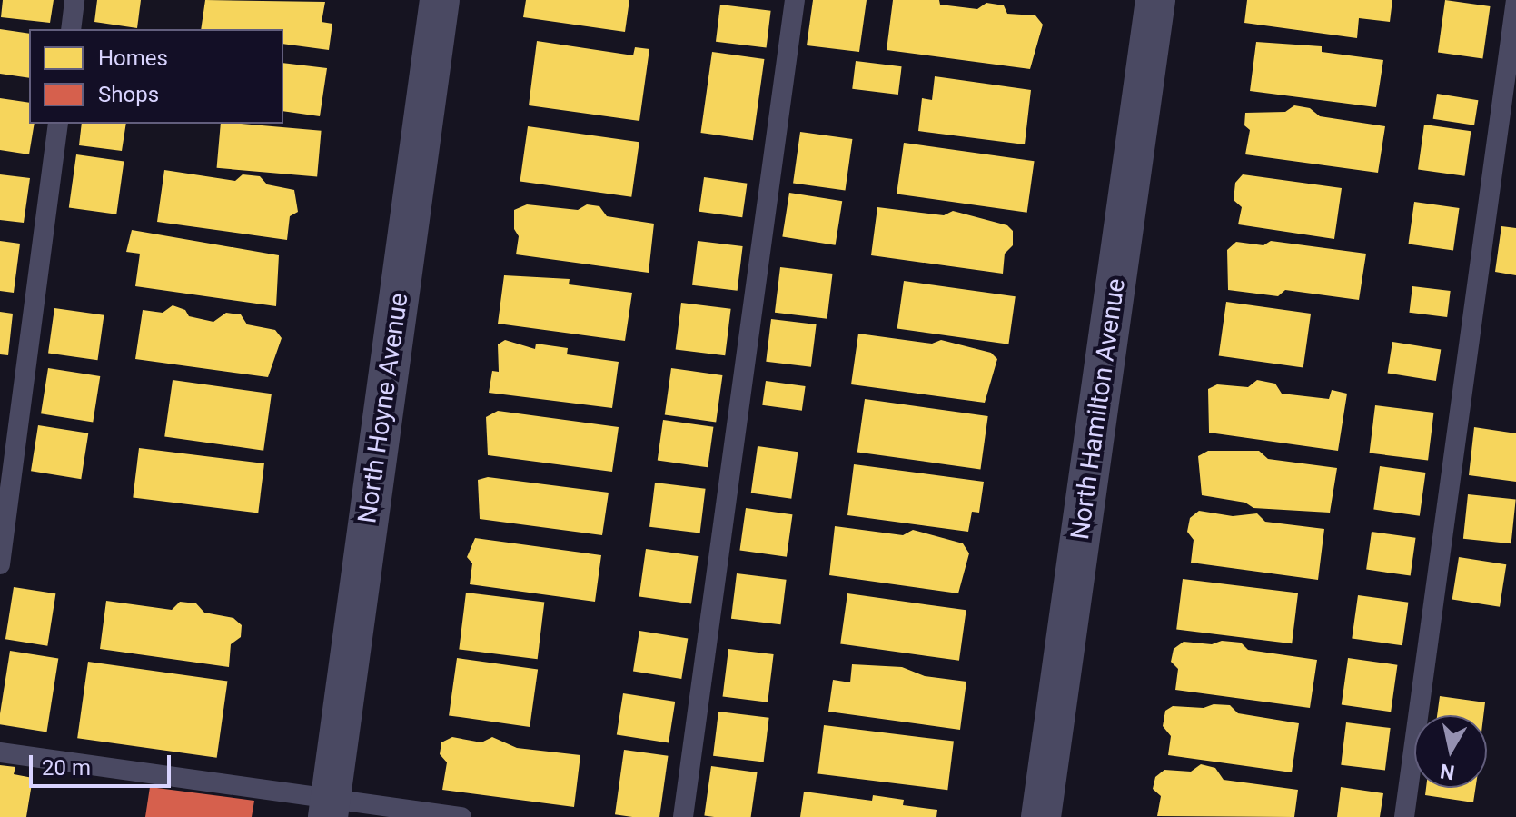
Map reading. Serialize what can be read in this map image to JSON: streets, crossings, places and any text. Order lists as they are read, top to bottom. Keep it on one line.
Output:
{"streets":{"street":["North Hoyne Avenue","North Hamilton Avenue"]},"legend":["Homes","Shops"],"scale_bar":"20 m","north":"bottom"}
